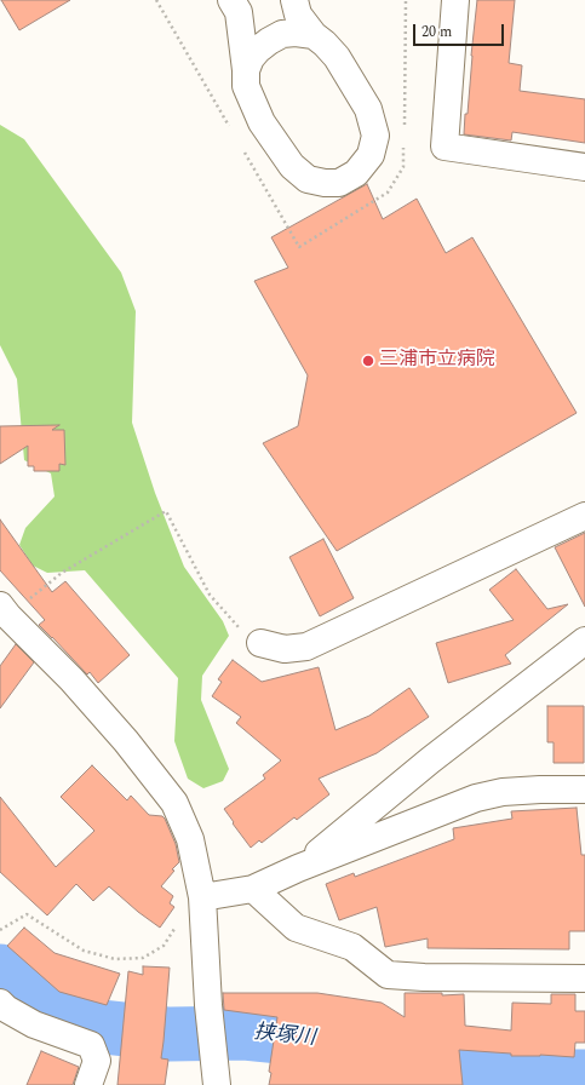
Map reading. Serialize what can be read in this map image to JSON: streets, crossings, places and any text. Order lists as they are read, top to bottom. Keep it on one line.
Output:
{"water":["挟塚川"],"places":["三浦市立病院"],"scale_bar":"20 m"}
